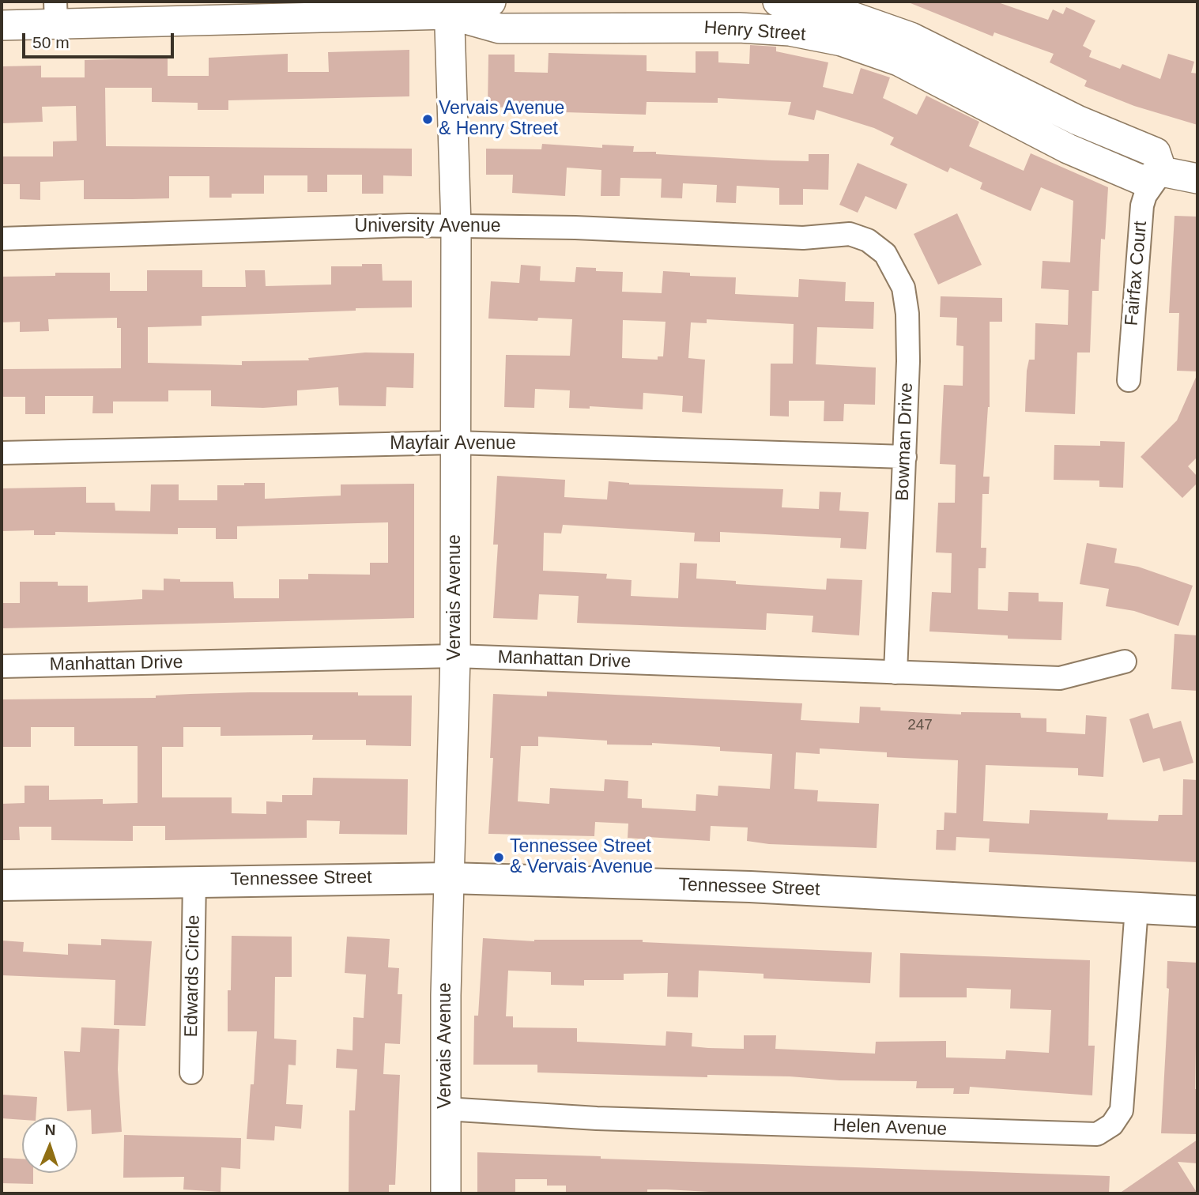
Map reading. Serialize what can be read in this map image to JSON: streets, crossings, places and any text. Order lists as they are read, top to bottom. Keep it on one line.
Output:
{"streets":{"main road":["Tennessee Street"],"street":["Henry Street","University Avenue","Fairfax Court","Bowman Drive","Mayfair Avenue","Vervais Avenue","Manhattan Drive","Edwards Circle","Helen Avenue"]},"crossings":[["Henry Street","Fairfax Court"],["Henry Street","Vervais Avenue"],["University Avenue","Bowman Drive"],["University Avenue","Vervais Avenue"],["Bowman Drive","Mayfair Avenue"],["Bowman Drive","Manhattan Drive"],["Mayfair Avenue","Vervais Avenue"],["Vervais Avenue","Manhattan Drive"],["Vervais Avenue","Tennessee Street"],["Vervais Avenue","Helen Avenue"],["Tennessee Street","Edwards Circle"],["Tennessee Street","Helen Avenue"]],"places":["Vervais Avenue & Henry Street","Tennessee Street & Vervais Avenue"],"house_numbers":["247"],"scale_bar":"50 m","north":"top"}
